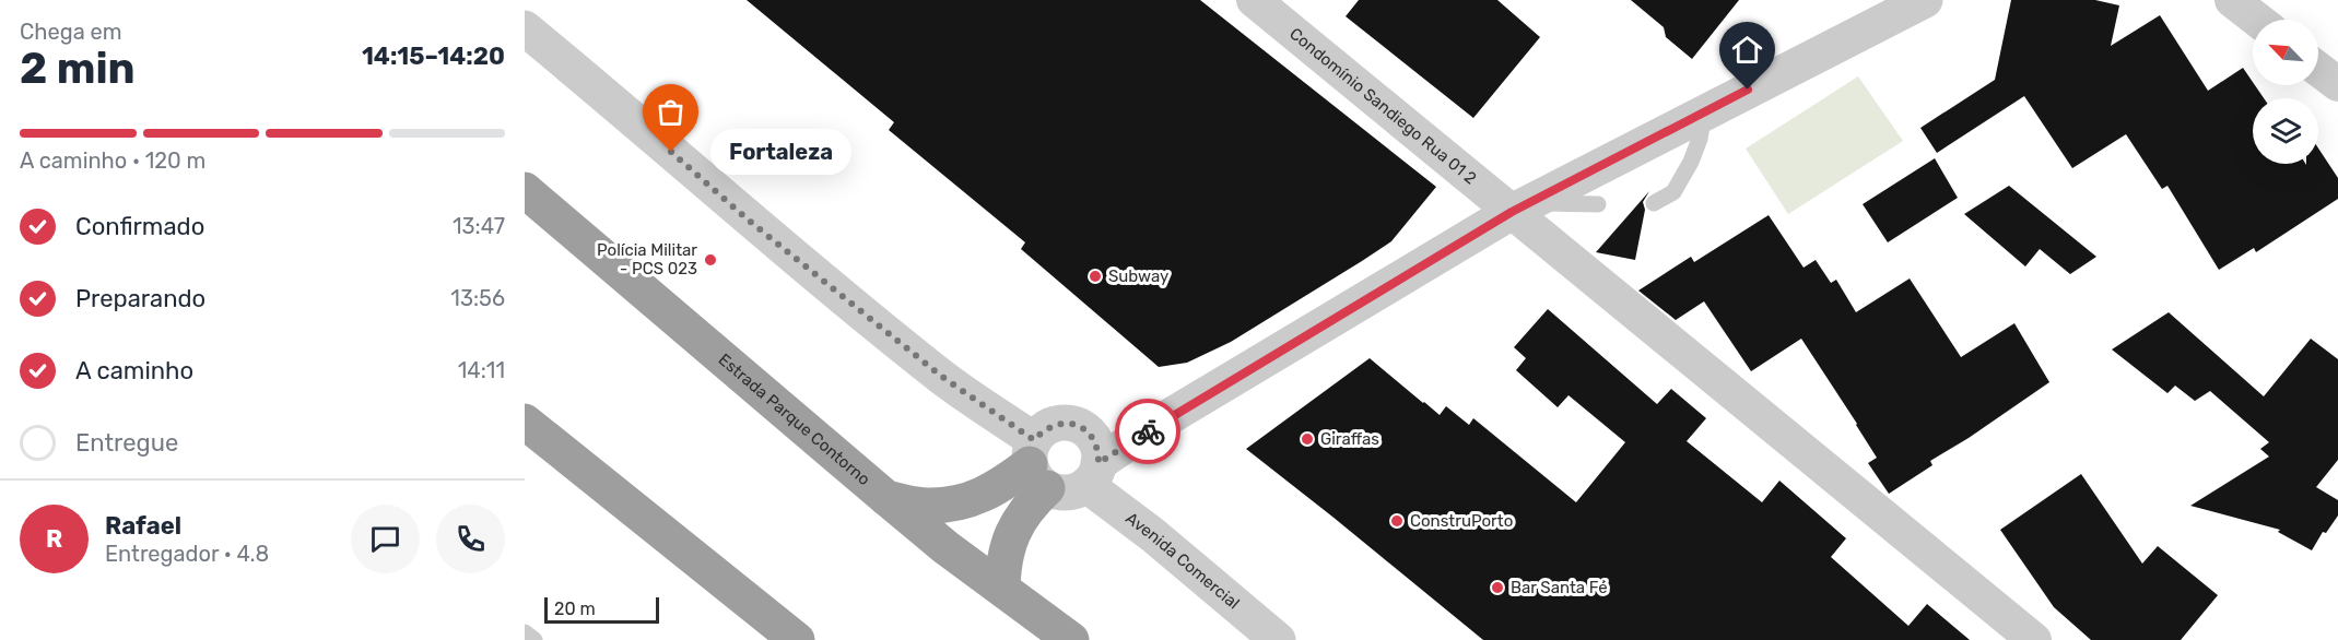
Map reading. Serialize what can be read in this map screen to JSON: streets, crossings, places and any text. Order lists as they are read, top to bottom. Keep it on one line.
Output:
{"streets":{"highway":["Estrada Parque Contorno"],"street":["Condomínio Sandiego Rua 01 2","Avenida Comercial"]},"places":["Fortaleza","Polícia Militar - PCS 023","Subway","Giraffas","ConstruPorto","Bar Santa Fé"],"scale_bar":"20 m","north":"top left","page":{"heading":["2 min","Chega em","14:15–14:20"],"panel":["Rafael","Entregador · 4.8"],"bar":"A caminho · 120 m","bubble":"Fortaleza","list":[["Confirmado","13:47"],["Preparando","13:56"],["A caminho","14:11"],"Entregue"],"round":"R","scale":"20 m"}}
